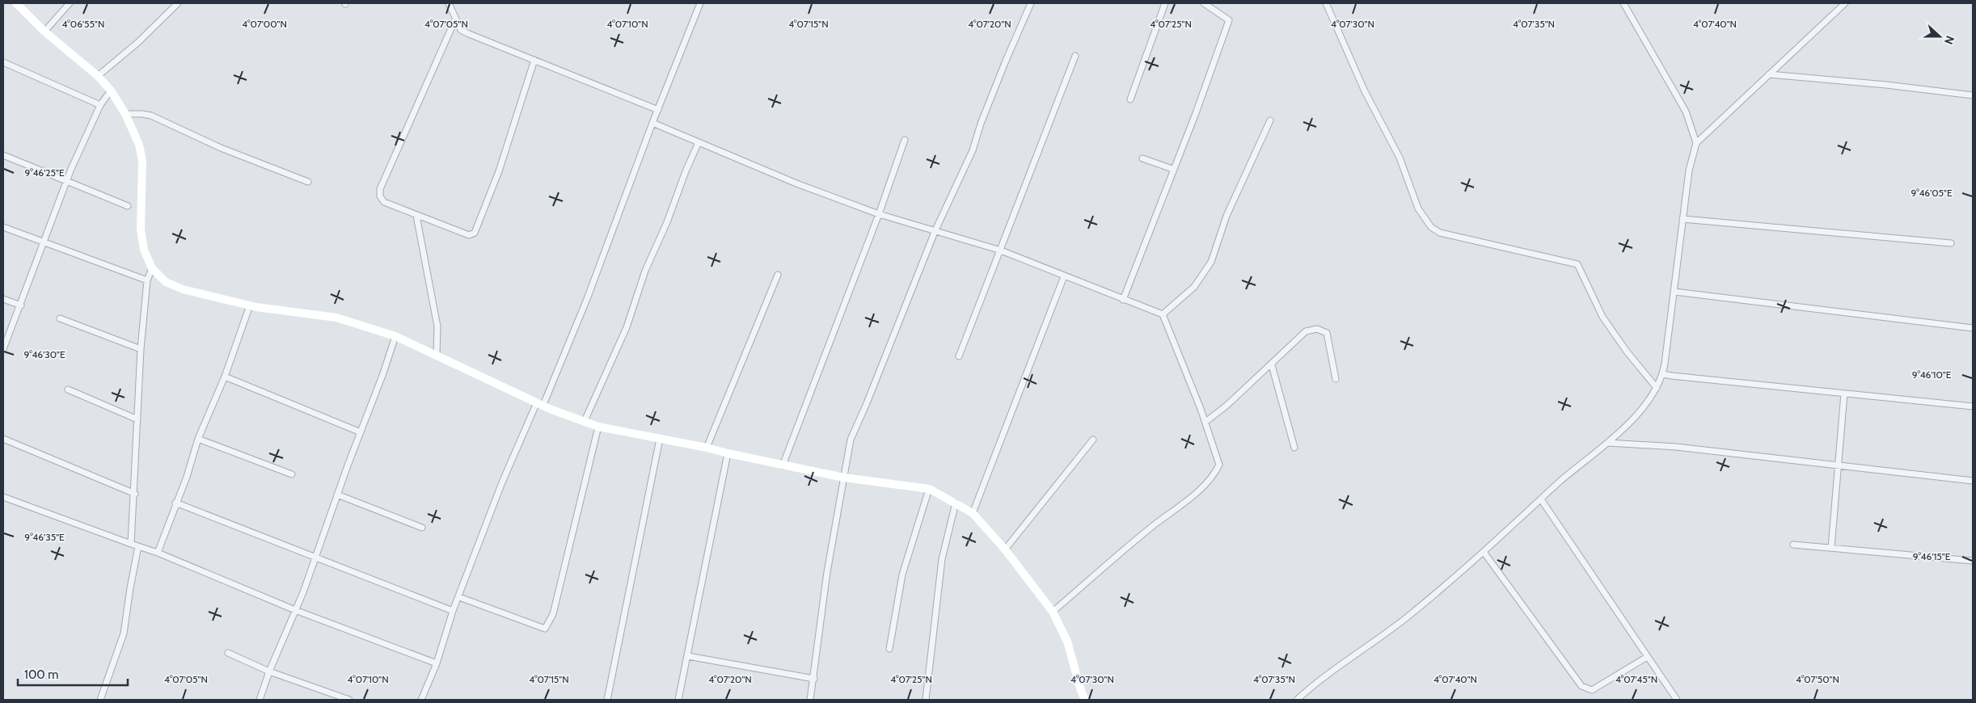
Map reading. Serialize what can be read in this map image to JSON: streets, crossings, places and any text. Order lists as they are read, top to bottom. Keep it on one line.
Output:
{"scale_bar":"100 m","north":"right","coordinates":["4°06'55\"N","4°07'00\"N","4°07'05\"N","4°07'10\"N","4°07'15\"N","4°07'20\"N","4°07'25\"N","4°07'30\"N","4°07'35\"N","4°07'40\"N","9°46'25\"E","9°46'05\"E","9°46'30\"E","9°46'10\"E","9°46'35\"E","9°46'15\"E","4°07'45\"N","4°07'50\"N"]}
